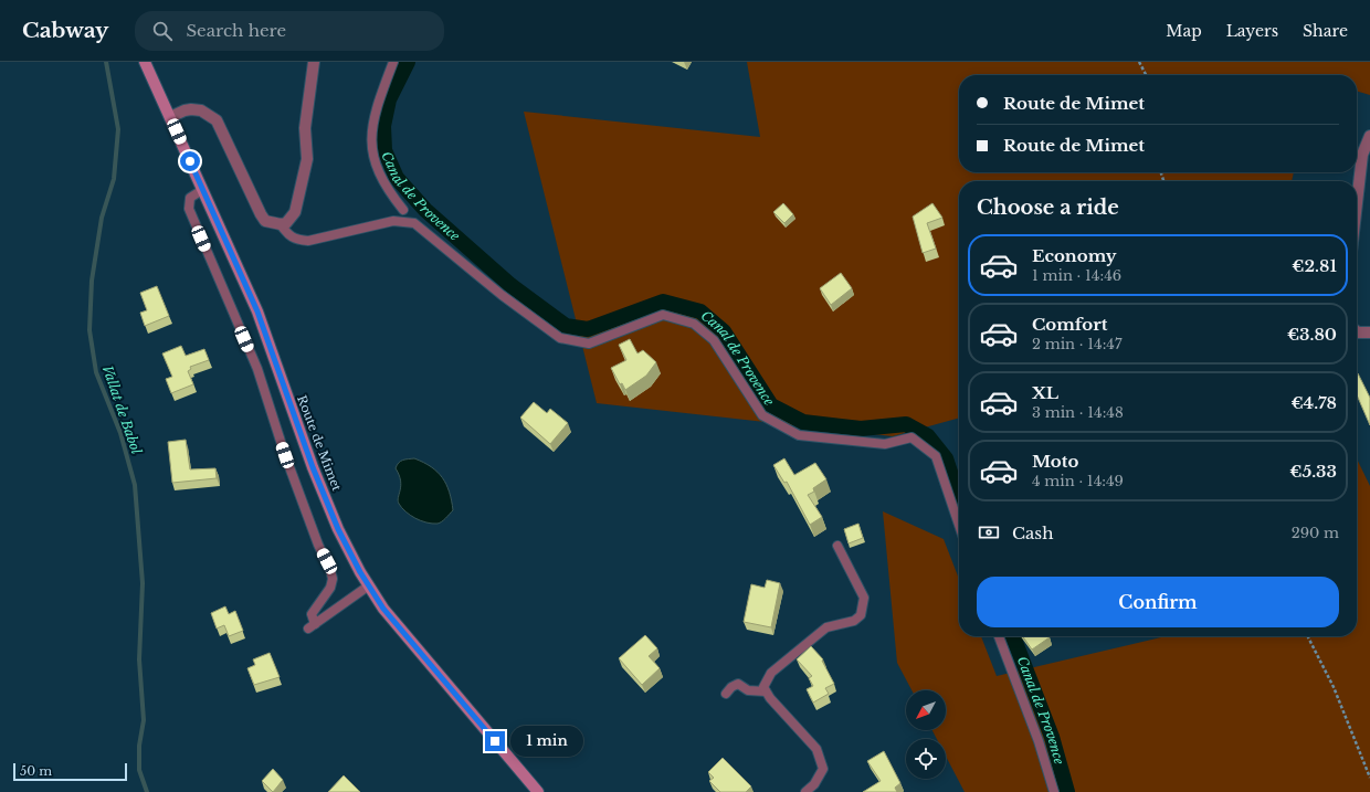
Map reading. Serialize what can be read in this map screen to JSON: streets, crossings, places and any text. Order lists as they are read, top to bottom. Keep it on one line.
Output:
{"streets":{"main road":["Route de Mimet"]},"water":["Canal de Provence","Vallat de Babol"],"scale_bar":"50 m","north":"bottom left","page":{"header":"Cabway","search":"Search here","nav":["Map","Layers","Share"],"banner":["Route de Mimet","Route de Mimet"],"heading":"Choose a ride","list":[{"name":"Economy","note":"1 min · 14:46","value":"€2.81"},{"name":"Comfort","note":"2 min · 14:47","value":"€3.80"},{"name":"XL","note":"3 min · 14:48","value":"€4.78"},{"name":"Moto","note":"4 min · 14:49","value":"€5.33"}],"pay":["Cash","290 m"],"buttons":"Confirm","bubble":"1 min","scale":"50 m"}}
